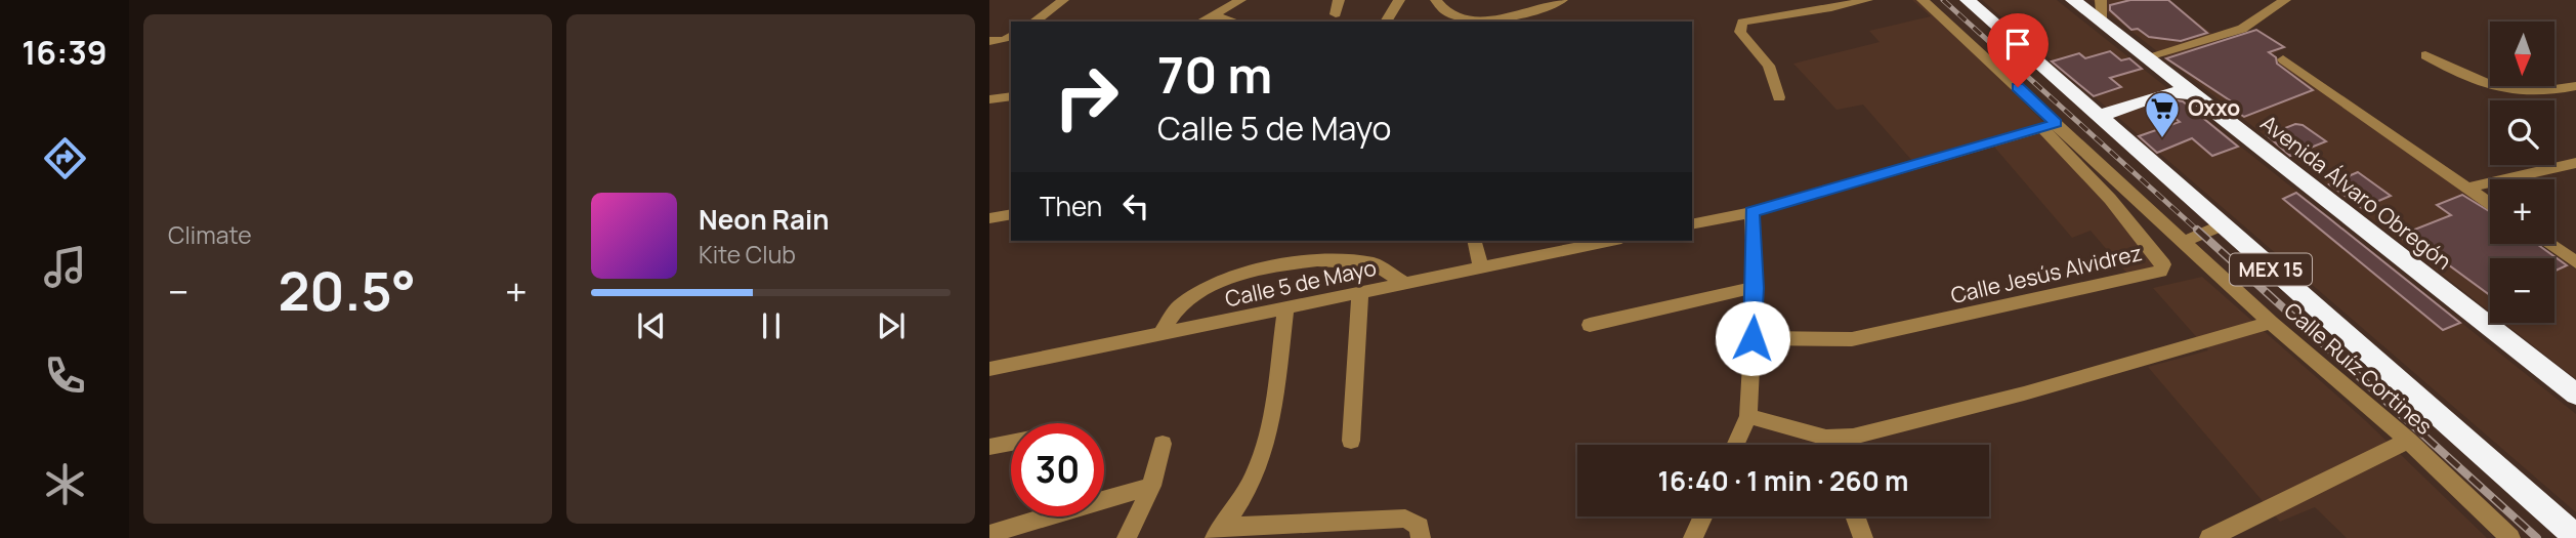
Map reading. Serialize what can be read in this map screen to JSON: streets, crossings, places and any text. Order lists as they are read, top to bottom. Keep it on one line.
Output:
{"streets":{"highway":["Avenida Álvaro Obregón","MEX 15"],"street":["Calle Jesús Alvidrez","Calle 5 de Mayo","Calle Ruíz Cortines"]},"crossings":[["Calle Jesús Alvidrez","Calle Ruíz Cortines"]],"places":{"supermarket":["Oxxo"]},"north":"bottom","page":{"tabs":"16:39","tile":"Climate","map_buttons":["+","−"],"turn":["70 m","Calle 5 de Mayo"],"then":"Then","song":["Neon Rain","Kite Club"],"heat":["−","20.5°","+"],"limit":"30","trip":"16:40 · 1 min · 260 m"}}
